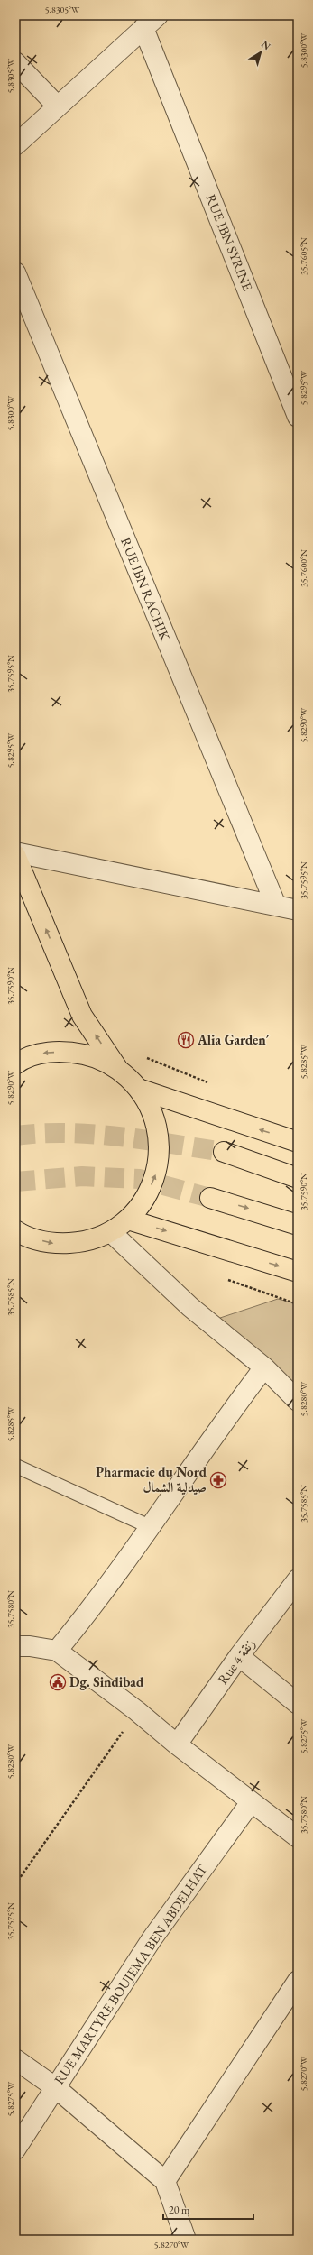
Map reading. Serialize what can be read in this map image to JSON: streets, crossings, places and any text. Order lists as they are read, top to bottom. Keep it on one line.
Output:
{"streets":{"street":["RUE IBN SYRINE","RUE IBN RACHIK","Rue 4 زنقة","RUE MARTYRE BOUJEMA BEN ABDELHAT"]},"places":{"restaurant":["Alia Garden´"],"pharmacy":["Pharmacie du Nord صيدلية الشمال"],"public building":["Dg. Sindibad"]},"scale_bar":"20 m","north":"top right","coordinates":["5.8305°W","5.8300°W","35.7605°N","5.8295°W","35.7600°N","35.7595°N","5.8290°W","35.7590°N","5.8285°W","35.7585°N","5.8280°W","35.7580°N","5.8275°W","35.7575°N","5.8270°W"]}
